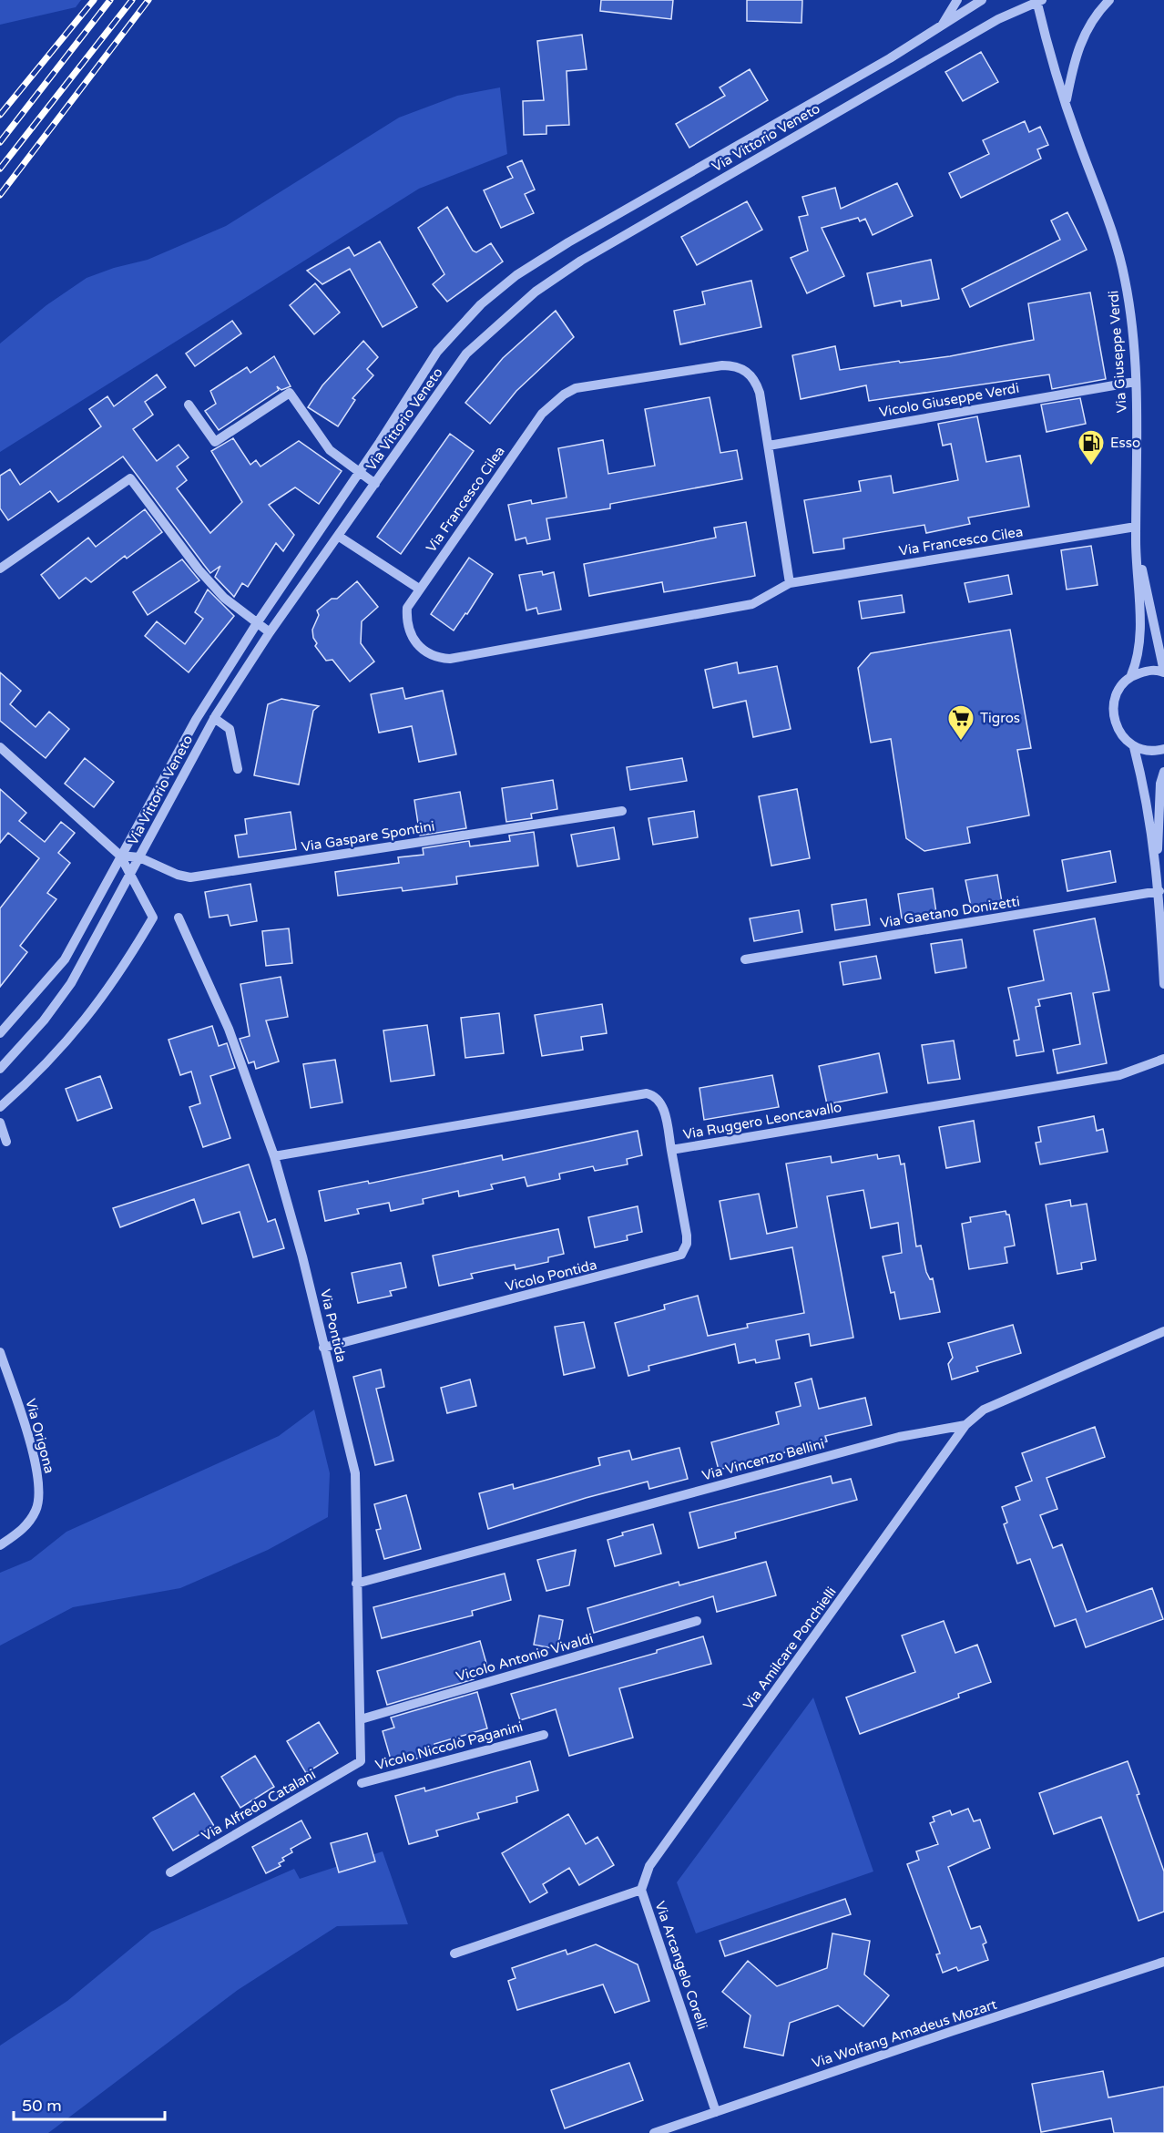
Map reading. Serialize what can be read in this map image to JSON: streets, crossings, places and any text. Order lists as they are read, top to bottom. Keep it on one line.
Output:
{"streets":{"street":["Via Vittorio Veneto","Via Giuseppe Verdi","Vicolo Giuseppe Verdi","Via Francesco Cilea","Via Gaspare Spontini","Via Gaetano Donizetti","Via Ruggero Leoncavallo","Vicolo Pontida","Via Pontida","Via Origona","Via Vincenzo Bellini","Via Amilcare Ponchielli","Vicolo Antonio Vivaldi","Vicolo Niccolò Paganini","Via Alfredo Catalani","Via Arcangelo Corelli","Via Wolfang Amadeus Mozart"]},"crossings":[["Via Vittorio Veneto","Via Giuseppe Verdi"],["Via Vittorio Veneto","Via Gaspare Spontini"],["Via Giuseppe Verdi","Vicolo Giuseppe Verdi"],["Via Giuseppe Verdi","Via Francesco Cilea"],["Vicolo Giuseppe Verdi","Via Francesco Cilea"],["Via Ruggero Leoncavallo","Vicolo Pontida"],["Via Ruggero Leoncavallo","Via Pontida"],["Vicolo Pontida","Via Pontida"],["Via Pontida","Via Vincenzo Bellini"],["Via Pontida","Vicolo Antonio Vivaldi"],["Via Pontida","Via Alfredo Catalani"],["Via Vincenzo Bellini","Via Amilcare Ponchielli"],["Via Amilcare Ponchielli","Via Arcangelo Corelli"],["Via Arcangelo Corelli","Via Wolfang Amadeus Mozart"]],"places":{"fuel station":["Esso"],"supermarket":["Tigros"]},"scale_bar":"50 m"}
